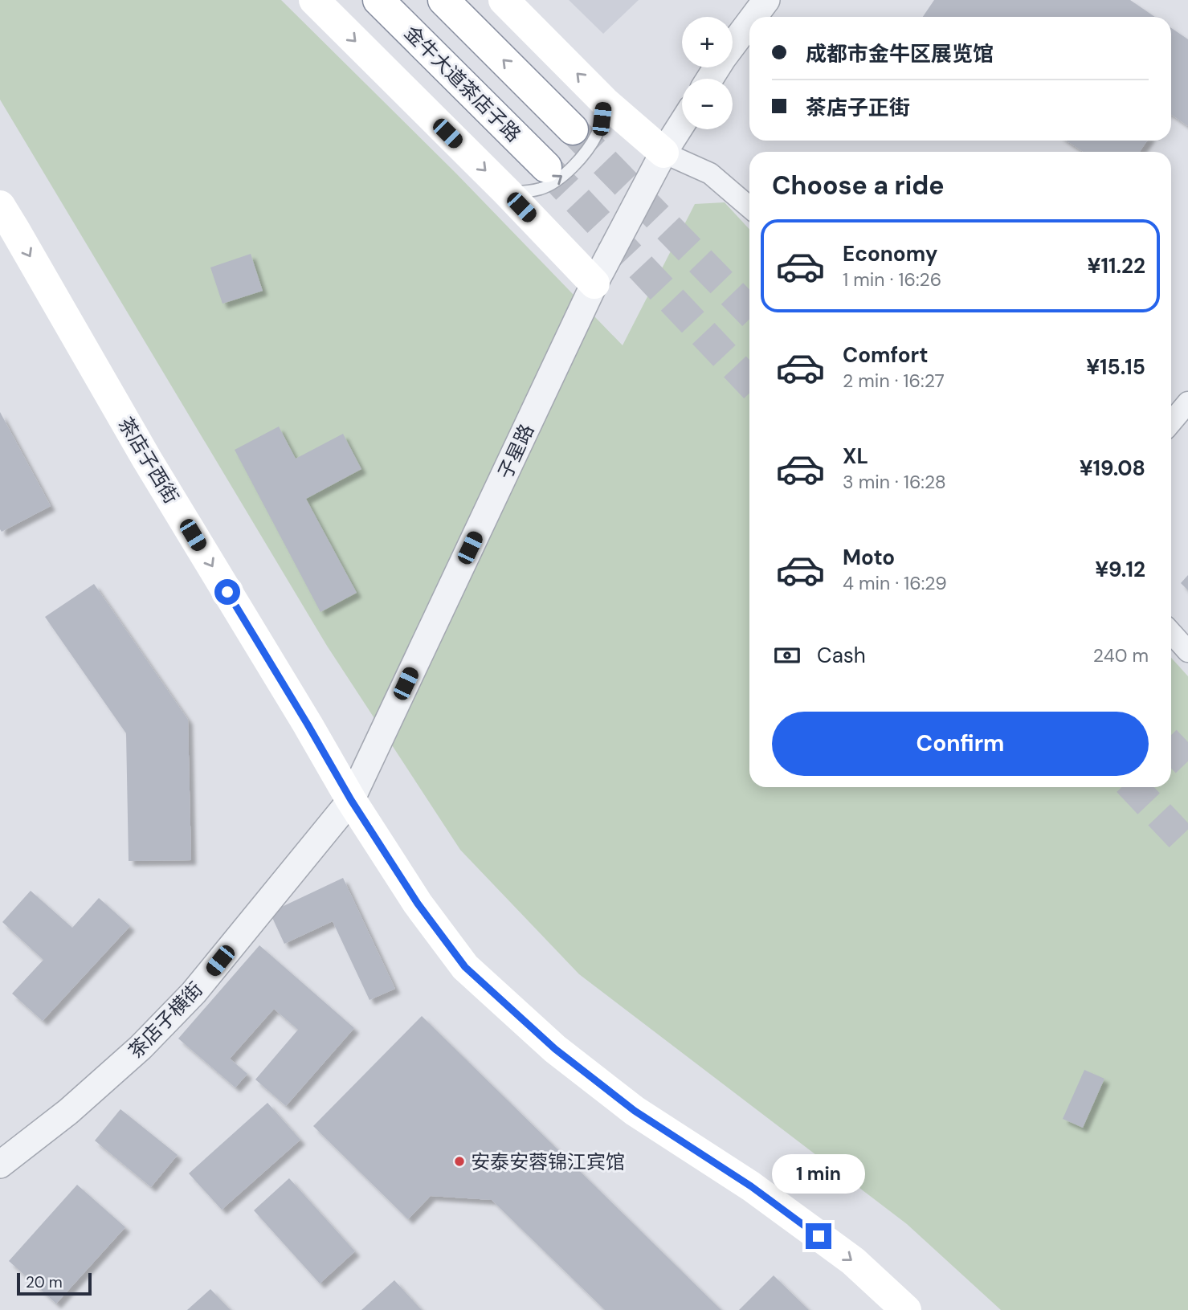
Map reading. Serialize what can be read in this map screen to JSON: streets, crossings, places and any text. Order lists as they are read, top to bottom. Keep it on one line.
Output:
{"streets":{"main road":["金牛大道茶店子路","茶店子西街"],"street":["子星路","茶店子横街"]},"crossings":[["子星路","茶店子西街"],["子星路","茶店子横街"],["茶店子西街","茶店子横街"]],"one_way":["茶店子西街"],"places":["安泰安蓉锦江宾馆"],"scale_bar":"20 m","page":{"map_buttons":["+","−"],"banner":["成都市金牛区展览馆","茶店子正街"],"heading":"Choose a ride","list":[{"name":"Economy","note":"1 min · 16:26","value":"¥11.22"},{"name":"Comfort","note":"2 min · 16:27","value":"¥15.15"},{"name":"XL","note":"3 min · 16:28","value":"¥19.08"},{"name":"Moto","note":"4 min · 16:29","value":"¥9.12"}],"pay":["Cash","240 m"],"buttons":"Confirm","bubble":"1 min","scale":"20 m"}}
